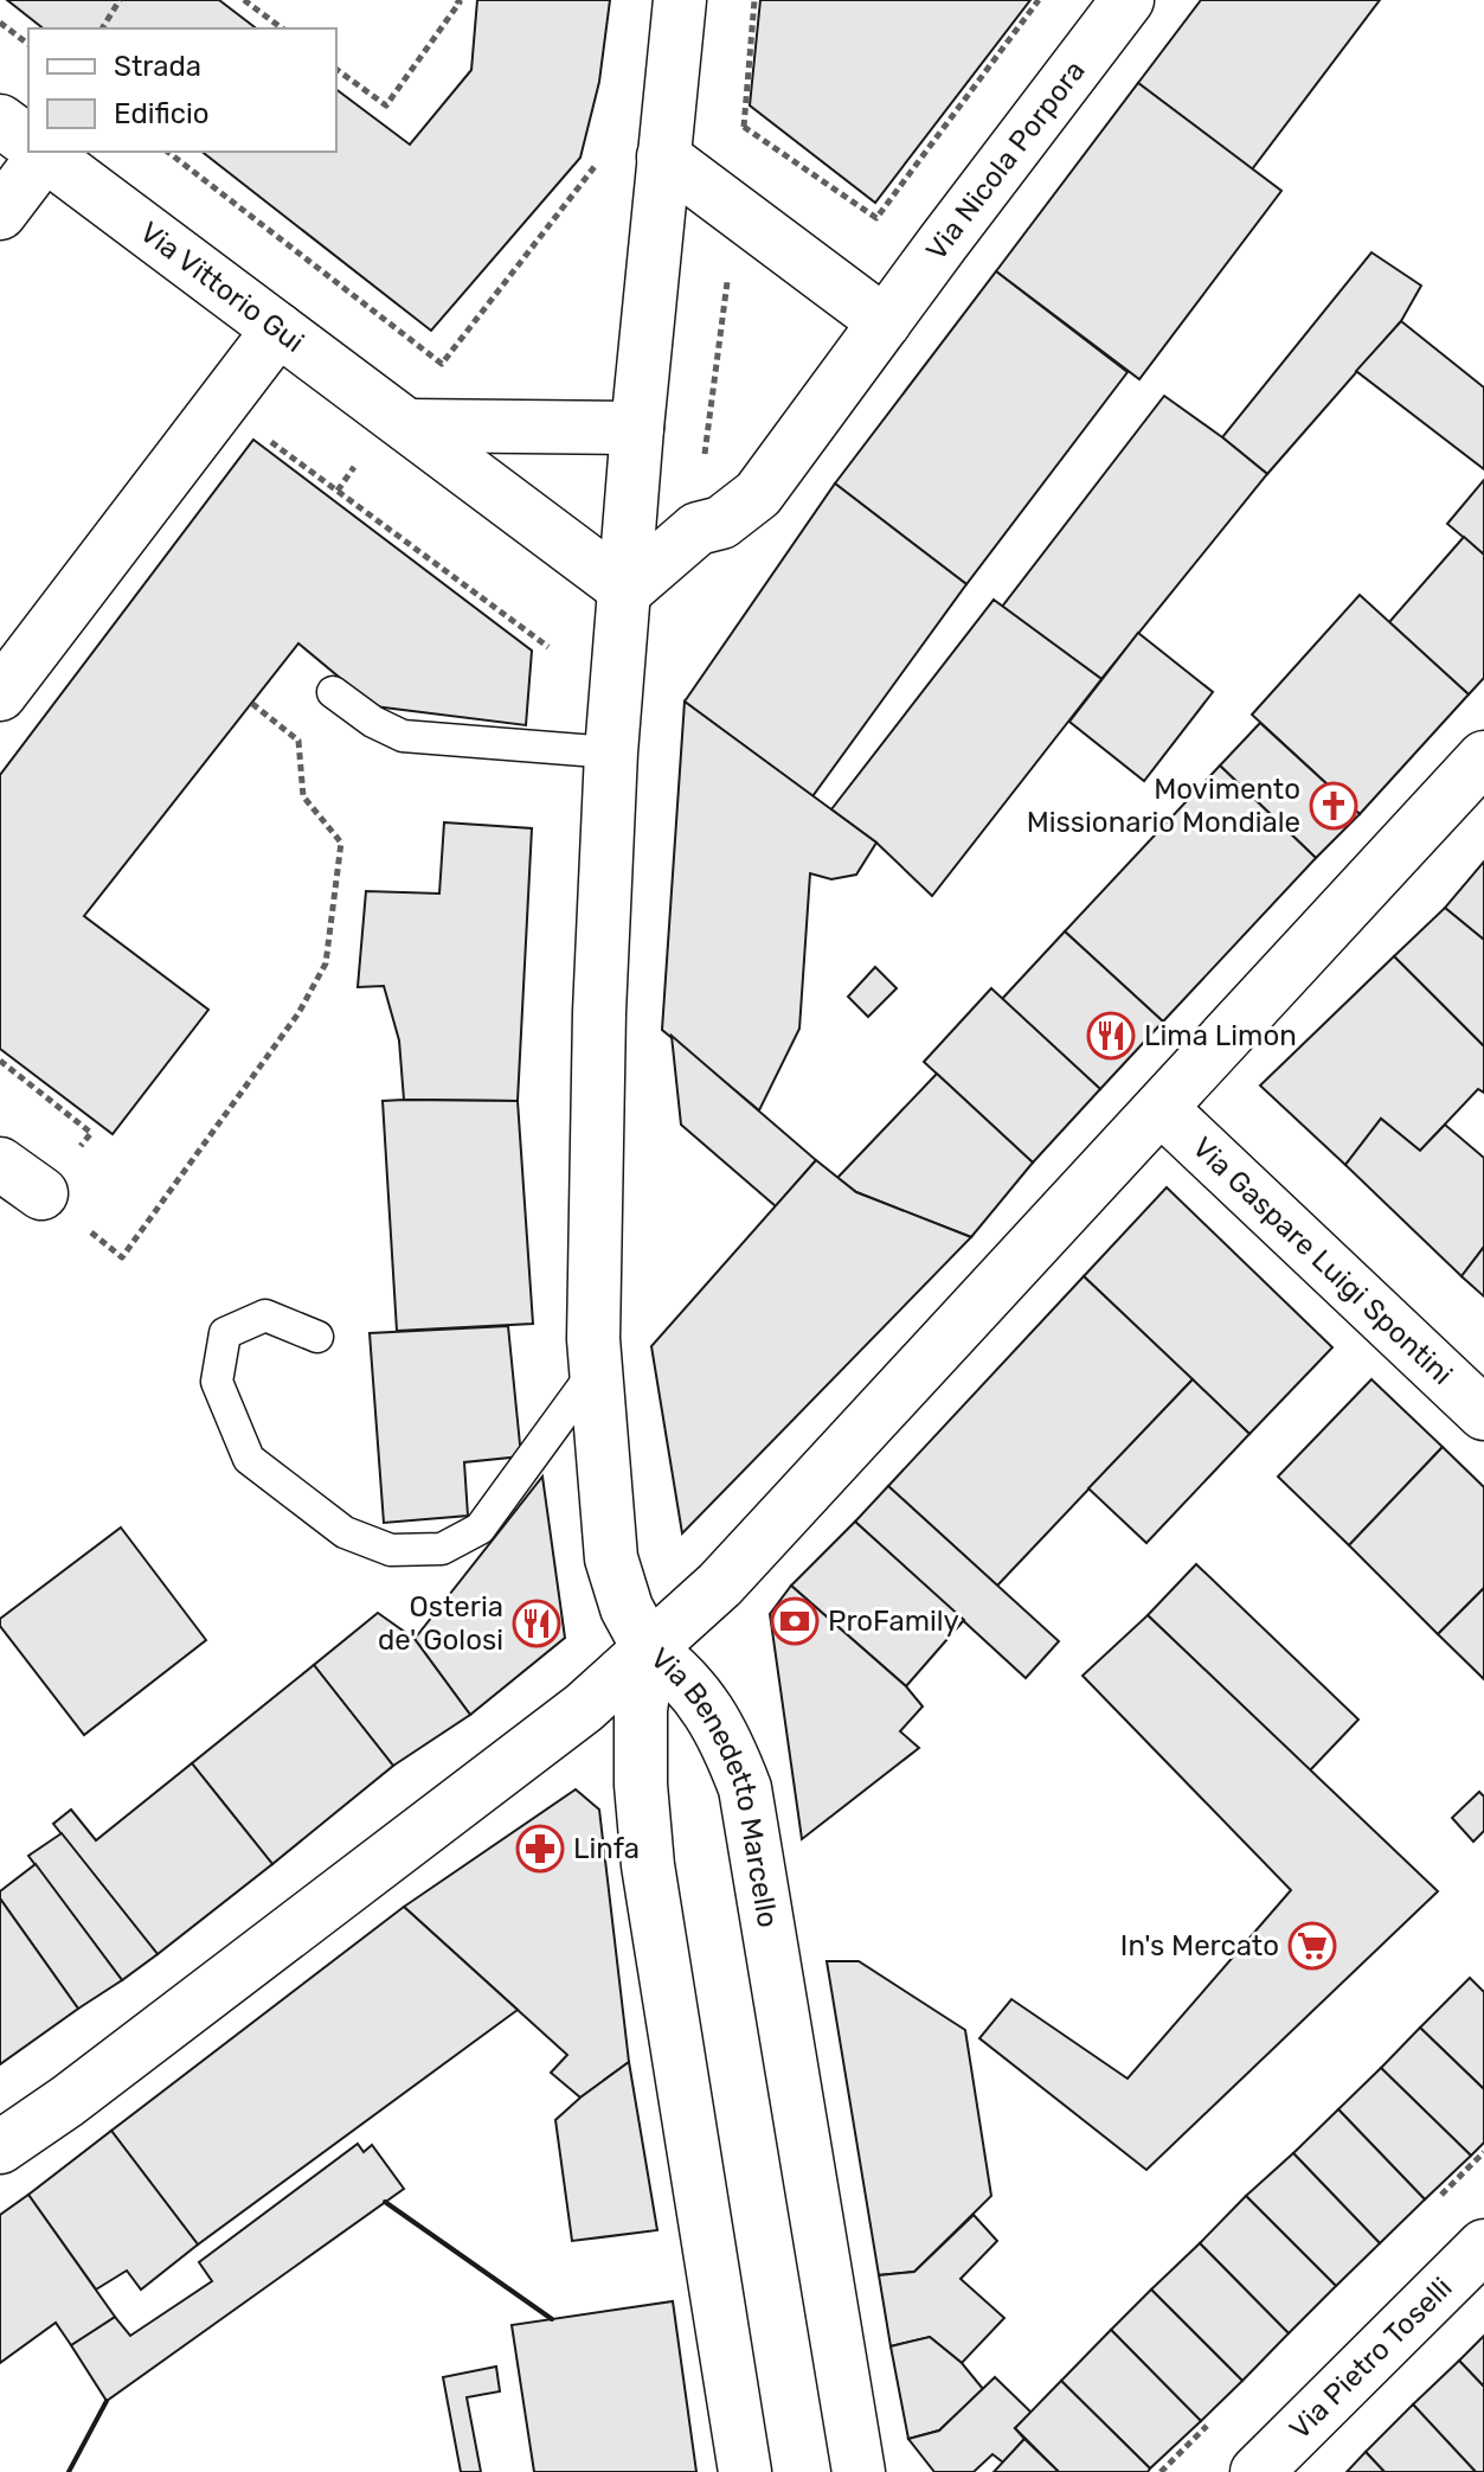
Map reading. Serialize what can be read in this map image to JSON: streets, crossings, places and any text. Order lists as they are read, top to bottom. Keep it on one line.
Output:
{"streets":{"street":["Via Nicola Porpora","Via Vittorio Gui","Via Gaspare Luigi Spontini","Via Benedetto Marcello","Via Pietro Toselli"]},"crossings":[["Via Nicola Porpora","Via Vittorio Gui"]],"places":{"church":["Movimento Missionario Mondiale"],"restaurant":["Lima Limon","Osteria de' Golosi"],"bank":["ProFamily"],"pharmacy":["Linfa"],"supermarket":["In's Mercato"]},"legend":["Strada","Edificio"]}
